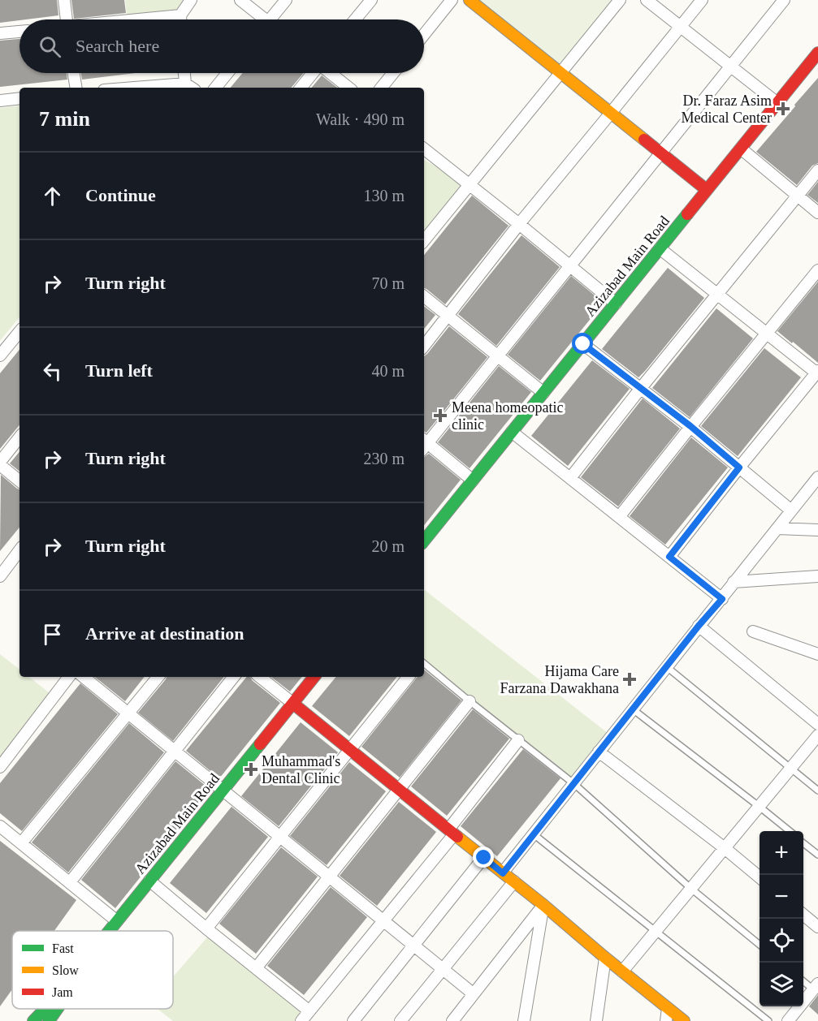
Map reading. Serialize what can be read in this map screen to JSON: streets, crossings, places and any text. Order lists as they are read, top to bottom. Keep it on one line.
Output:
{"streets":{"street":["Azizabad Main Road"]},"places":{"health":["Dr. Faraz Asim Medical Center","Meena homeopatic clinic","Hijama Care Farzana Dawakhana","Muhammad's Dental Clinic"]},"legend":["Fast","Slow","Jam"],"page":{"search":"Search here","heading":["7 min","Walk · 490 m"],"list":[["Continue","130 m"],["Turn right","70 m"],["Turn left","40 m"],["Turn right","230 m"],["Turn right","20 m"],"Arrive at destination"],"map_buttons":["+","−"]}}
